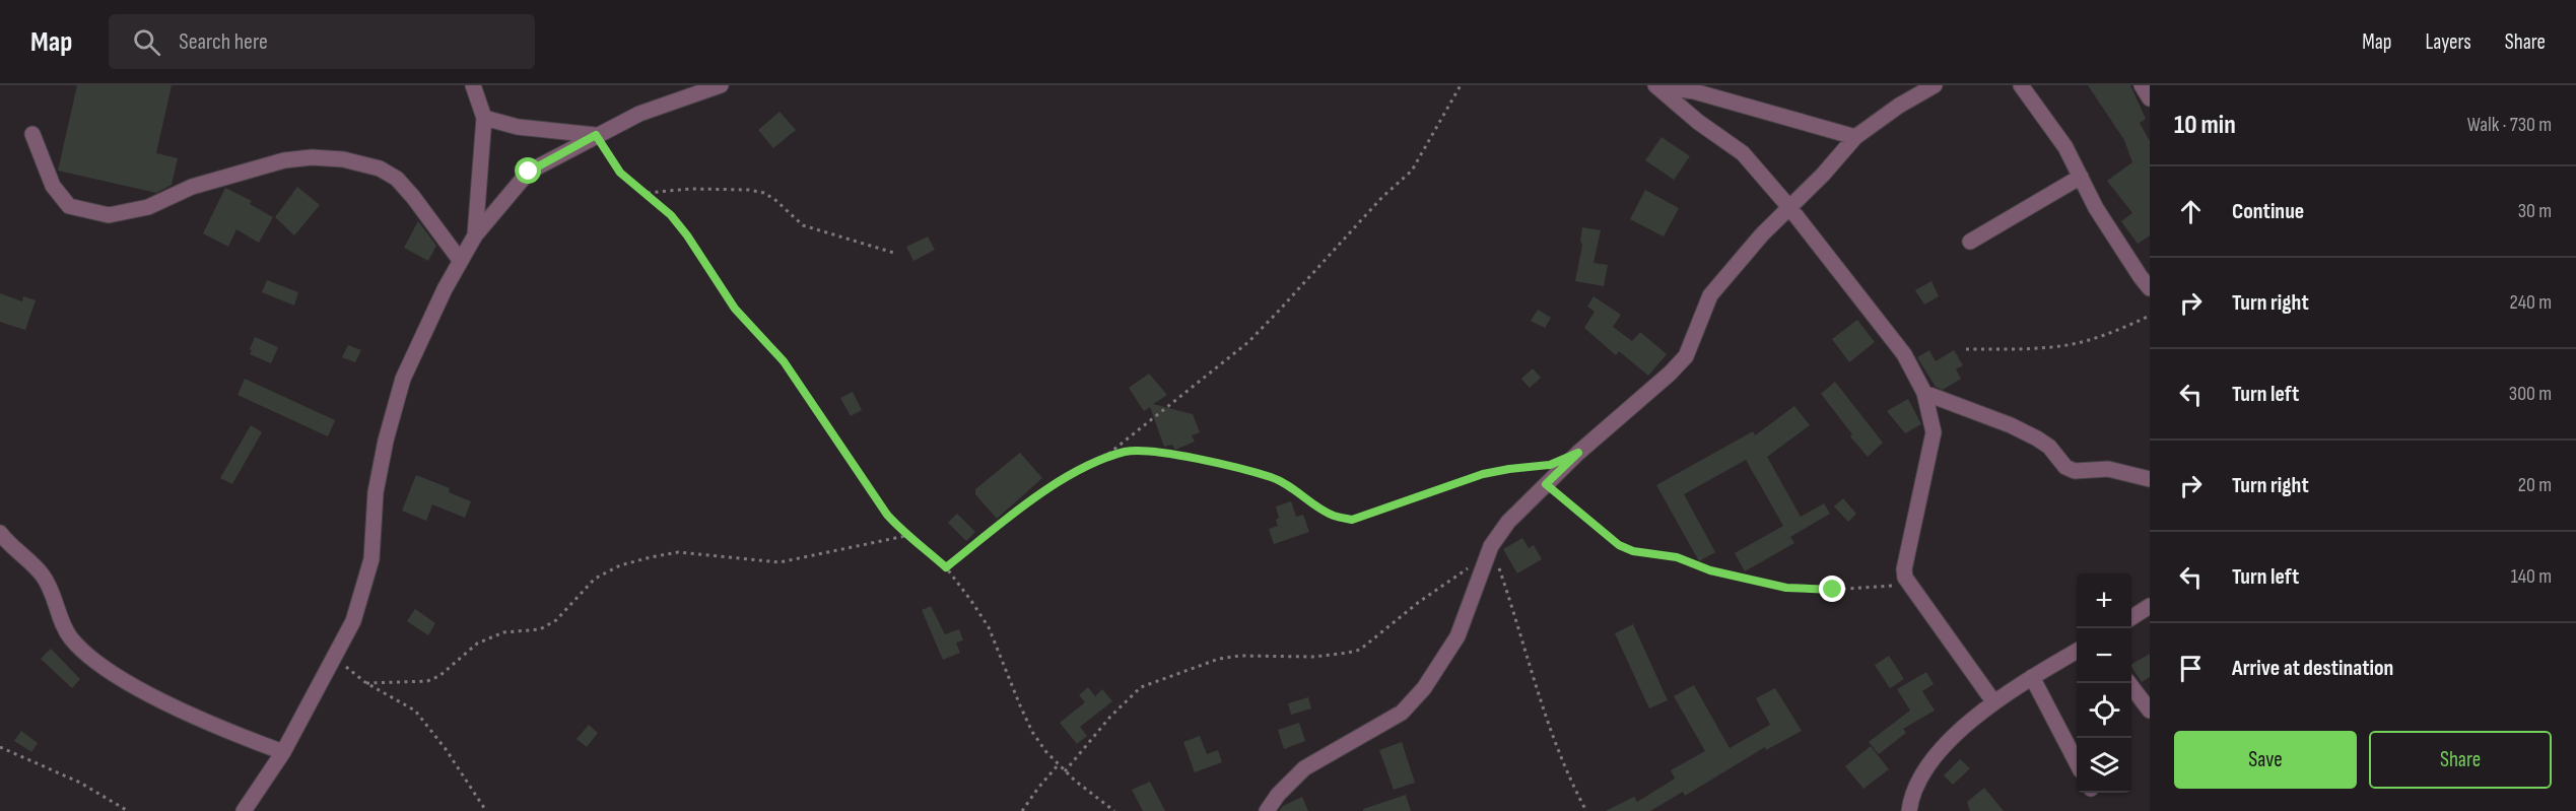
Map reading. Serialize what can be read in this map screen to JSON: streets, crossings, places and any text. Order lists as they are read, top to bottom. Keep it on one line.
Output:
{"page":{"header":"Map","search":"Search here","nav":["Map","Layers","Share"],"heading":["10 min","Walk · 730 m"],"list":[["Continue","30 m"],["Turn right","240 m"],["Turn left","300 m"],["Turn right","20 m"],["Turn left","140 m"],"Arrive at destination"],"map_buttons":["+","−"],"buttons":["Save","Share"]}}
